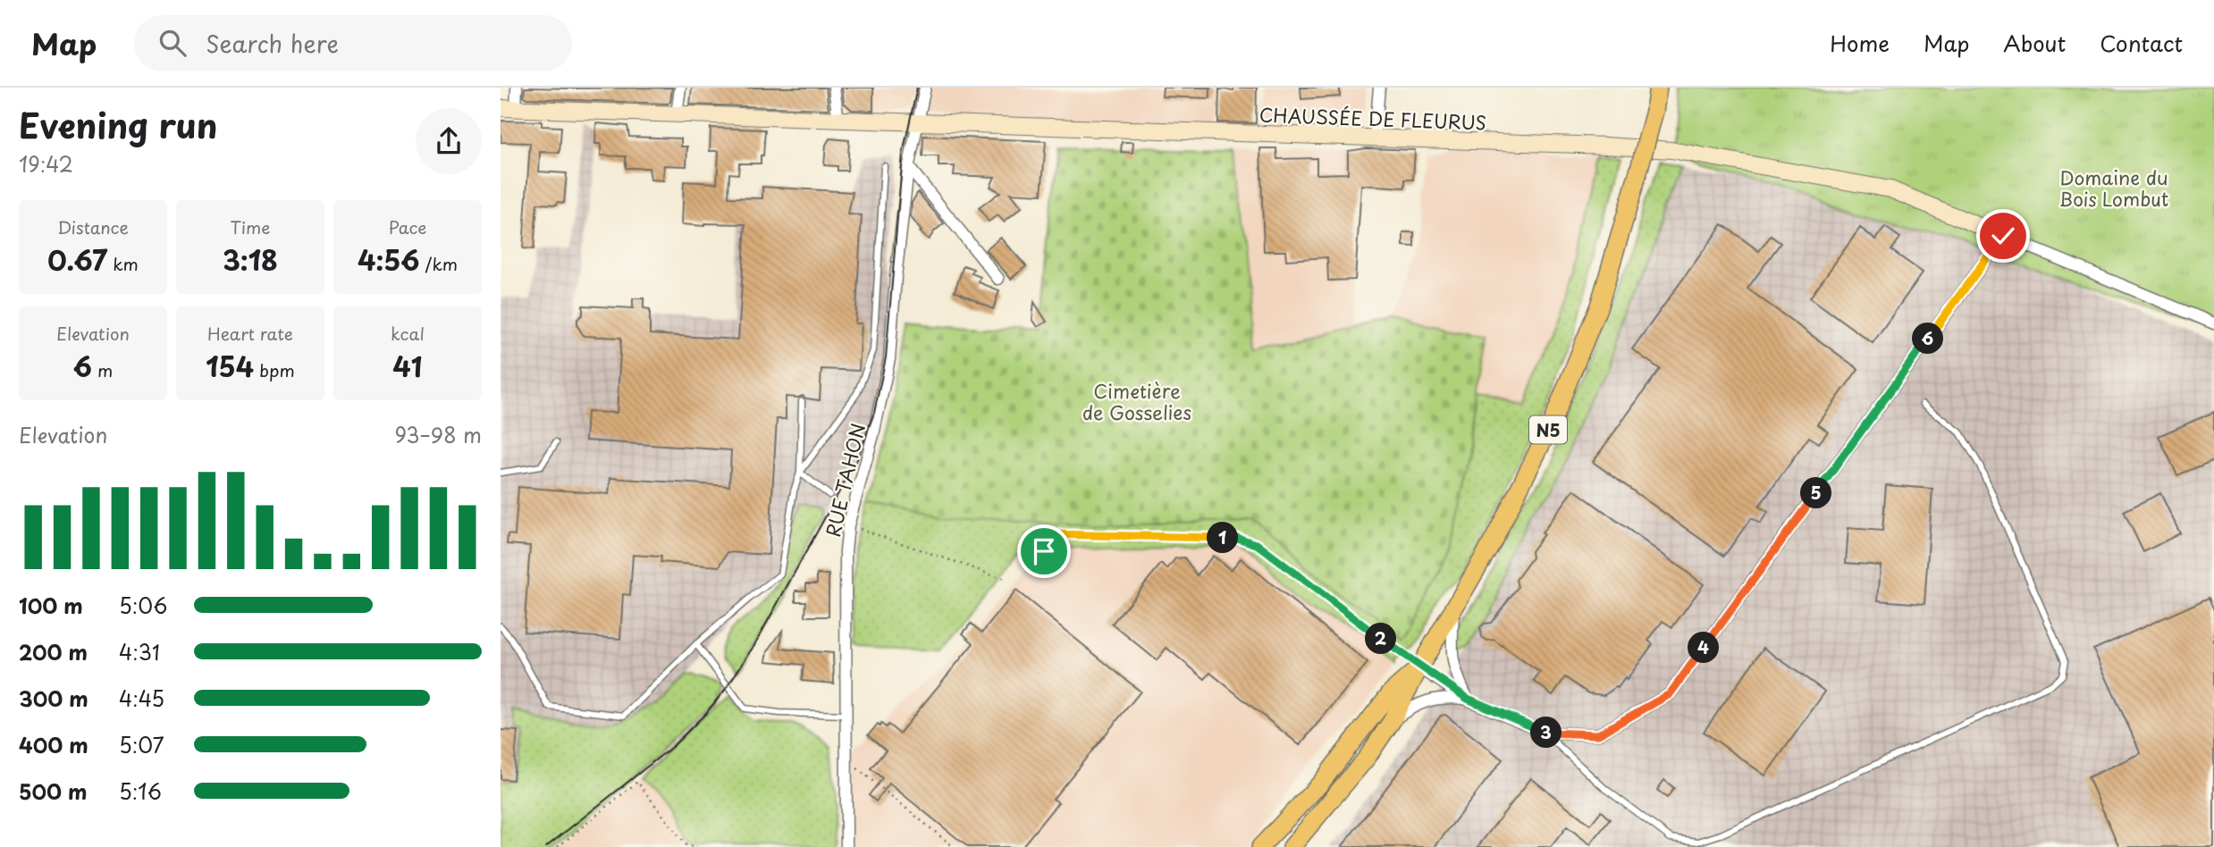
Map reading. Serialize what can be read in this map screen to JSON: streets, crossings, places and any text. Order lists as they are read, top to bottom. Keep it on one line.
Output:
{"streets":{"main road":["CHAUSSÉE DE FLEURUS","N5"],"street":["RUE TAHON"]},"crossings":[["CHAUSSÉE DE FLEURUS","RUE TAHON"]],"parks":["Domaine du Bois Lombut","Cimetière de Gosselies"],"page":{"header":"Map","search":"Search here","nav":["Home","Map","About","Contact"],"heading":["Evening run","19:42"],"stats":[["Distance","0.67 km"],["Time","3:18"],["Pace","4:56 /km"],["Elevation","6 m"],["Heart rate","154 bpm"],["kcal","41"]],"pins":["6","5","1","2","4","3"],"chart":["Elevation","93–98 m"],"list":[{"name":"100 m","note":"5:06"},{"name":"200 m","note":"4:31"},{"name":"300 m","note":"4:45"},{"name":"400 m","note":"5:07"},{"name":"500 m","note":"5:16"}]}}
